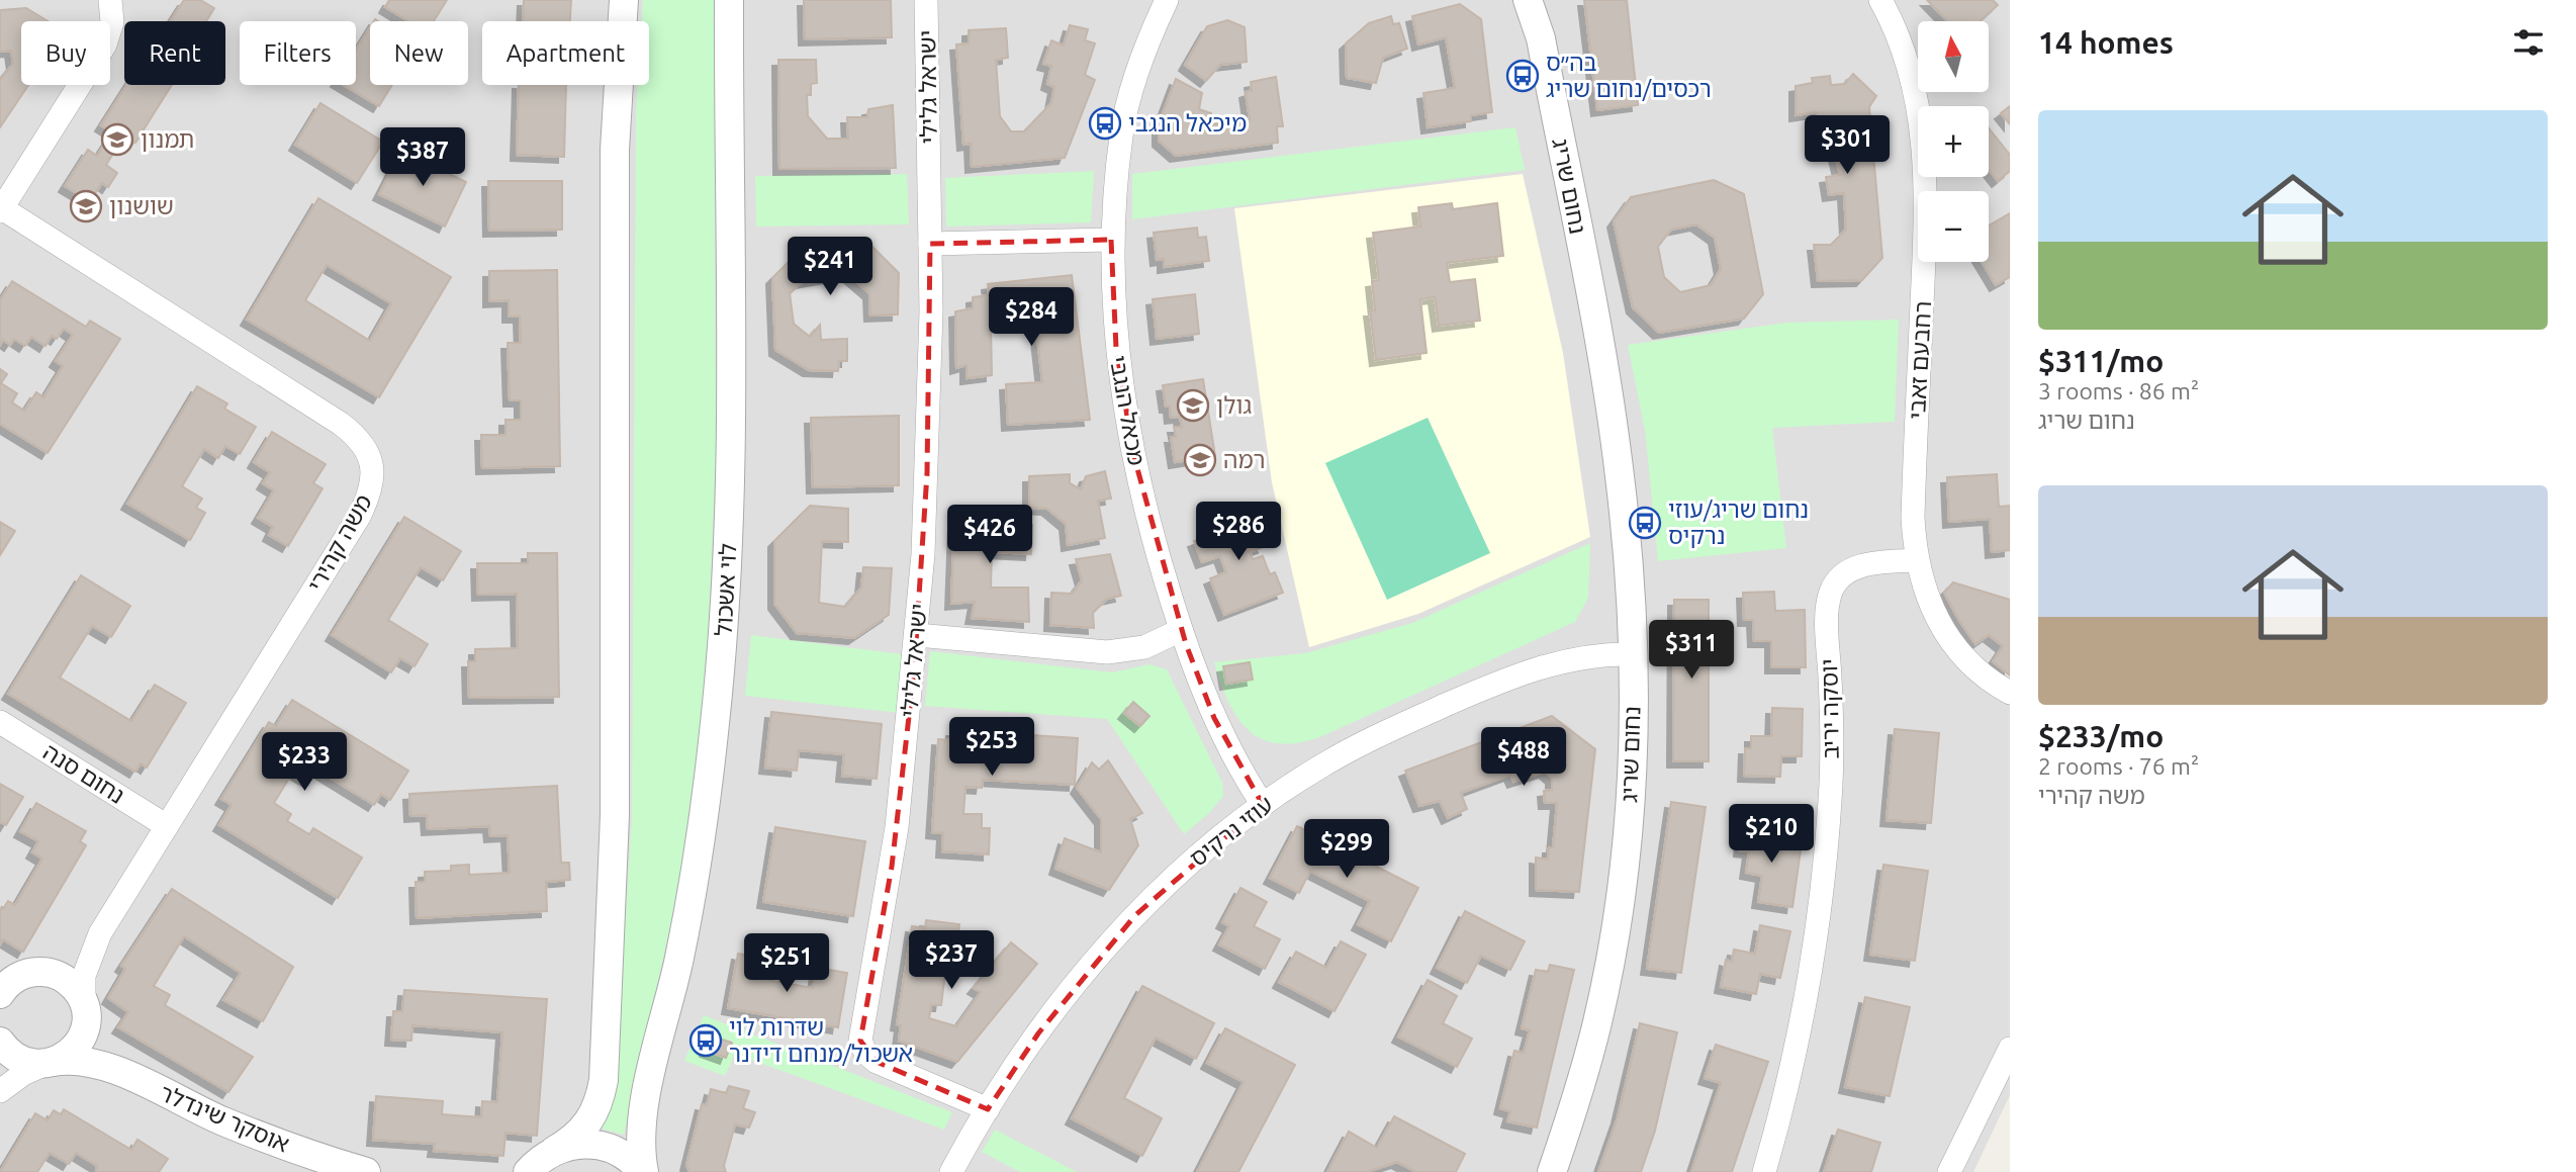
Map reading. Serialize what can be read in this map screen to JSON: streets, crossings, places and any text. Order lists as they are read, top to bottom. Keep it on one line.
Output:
{"streets":{"street":["ישראל גלילי","נחום שריג","רחבעם זאבי","מכאל הנגבי","משה קהירי","לוי אשכול","יוסקה יריב","נחום סנה","עוזי נרקיס","אוסקר שינדלר"]},"crossings":[["ישראל גלילי","עוזי נרקיס"],["נחום שריג","עוזי נרקיס"],["רחבעם זאבי","יוסקה יריב"],["מכאל הנגבי","עוזי נרקיס"],["משה קהירי","נחום סנה"],["משה קהירי","אוסקר שינדלר"]],"places":{"bus stop":["בה״ס רכסים/נחום שריג","מיכאל הנגבי","נחום שריג/עוזי נרקיס","שדרות לוי אשכול/מנחם דידנר"],"school or university":["תמנון","שושנון","גולן","רמה"]},"north":"top","page":{"heading":"14 homes","map_buttons":["+","−"],"chip":["Buy","Rent","Filters","New","Apartment"],"list":[{"name":"$311/mo","note":"3 rooms · 86 m² · נחום שריג"},{"name":"$233/mo","note":"2 rooms · 76 m² · משה קהירי"}],"price":["$301","$387","$241","$284","$286","$426","$311","$253","$488","$233","$210","$299","$237","$251"]}}
